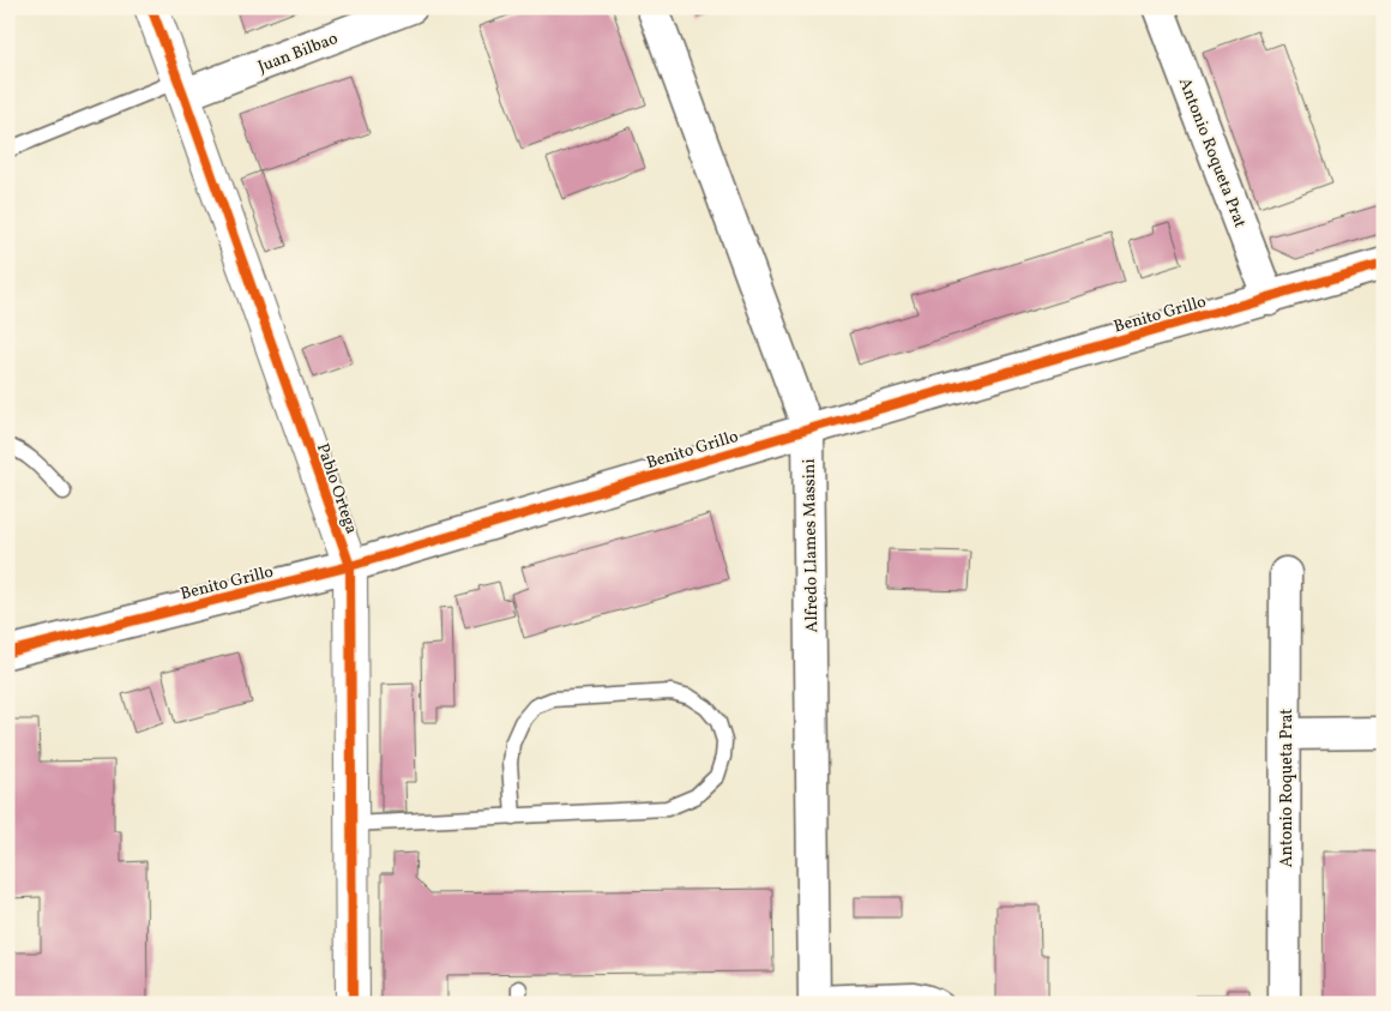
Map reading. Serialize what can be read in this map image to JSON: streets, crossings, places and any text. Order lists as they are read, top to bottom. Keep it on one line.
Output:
{"streets":{"street":["Juan Bilbao","Antonio Roqueta Prat","Benito Grillo","Pablo Ortega","Alfredo Llames Massini"]},"crossings":[["Juan Bilbao","Pablo Ortega"],["Antonio Roqueta Prat","Benito Grillo"],["Benito Grillo","Pablo Ortega"],["Benito Grillo","Alfredo Llames Massini"]]}
